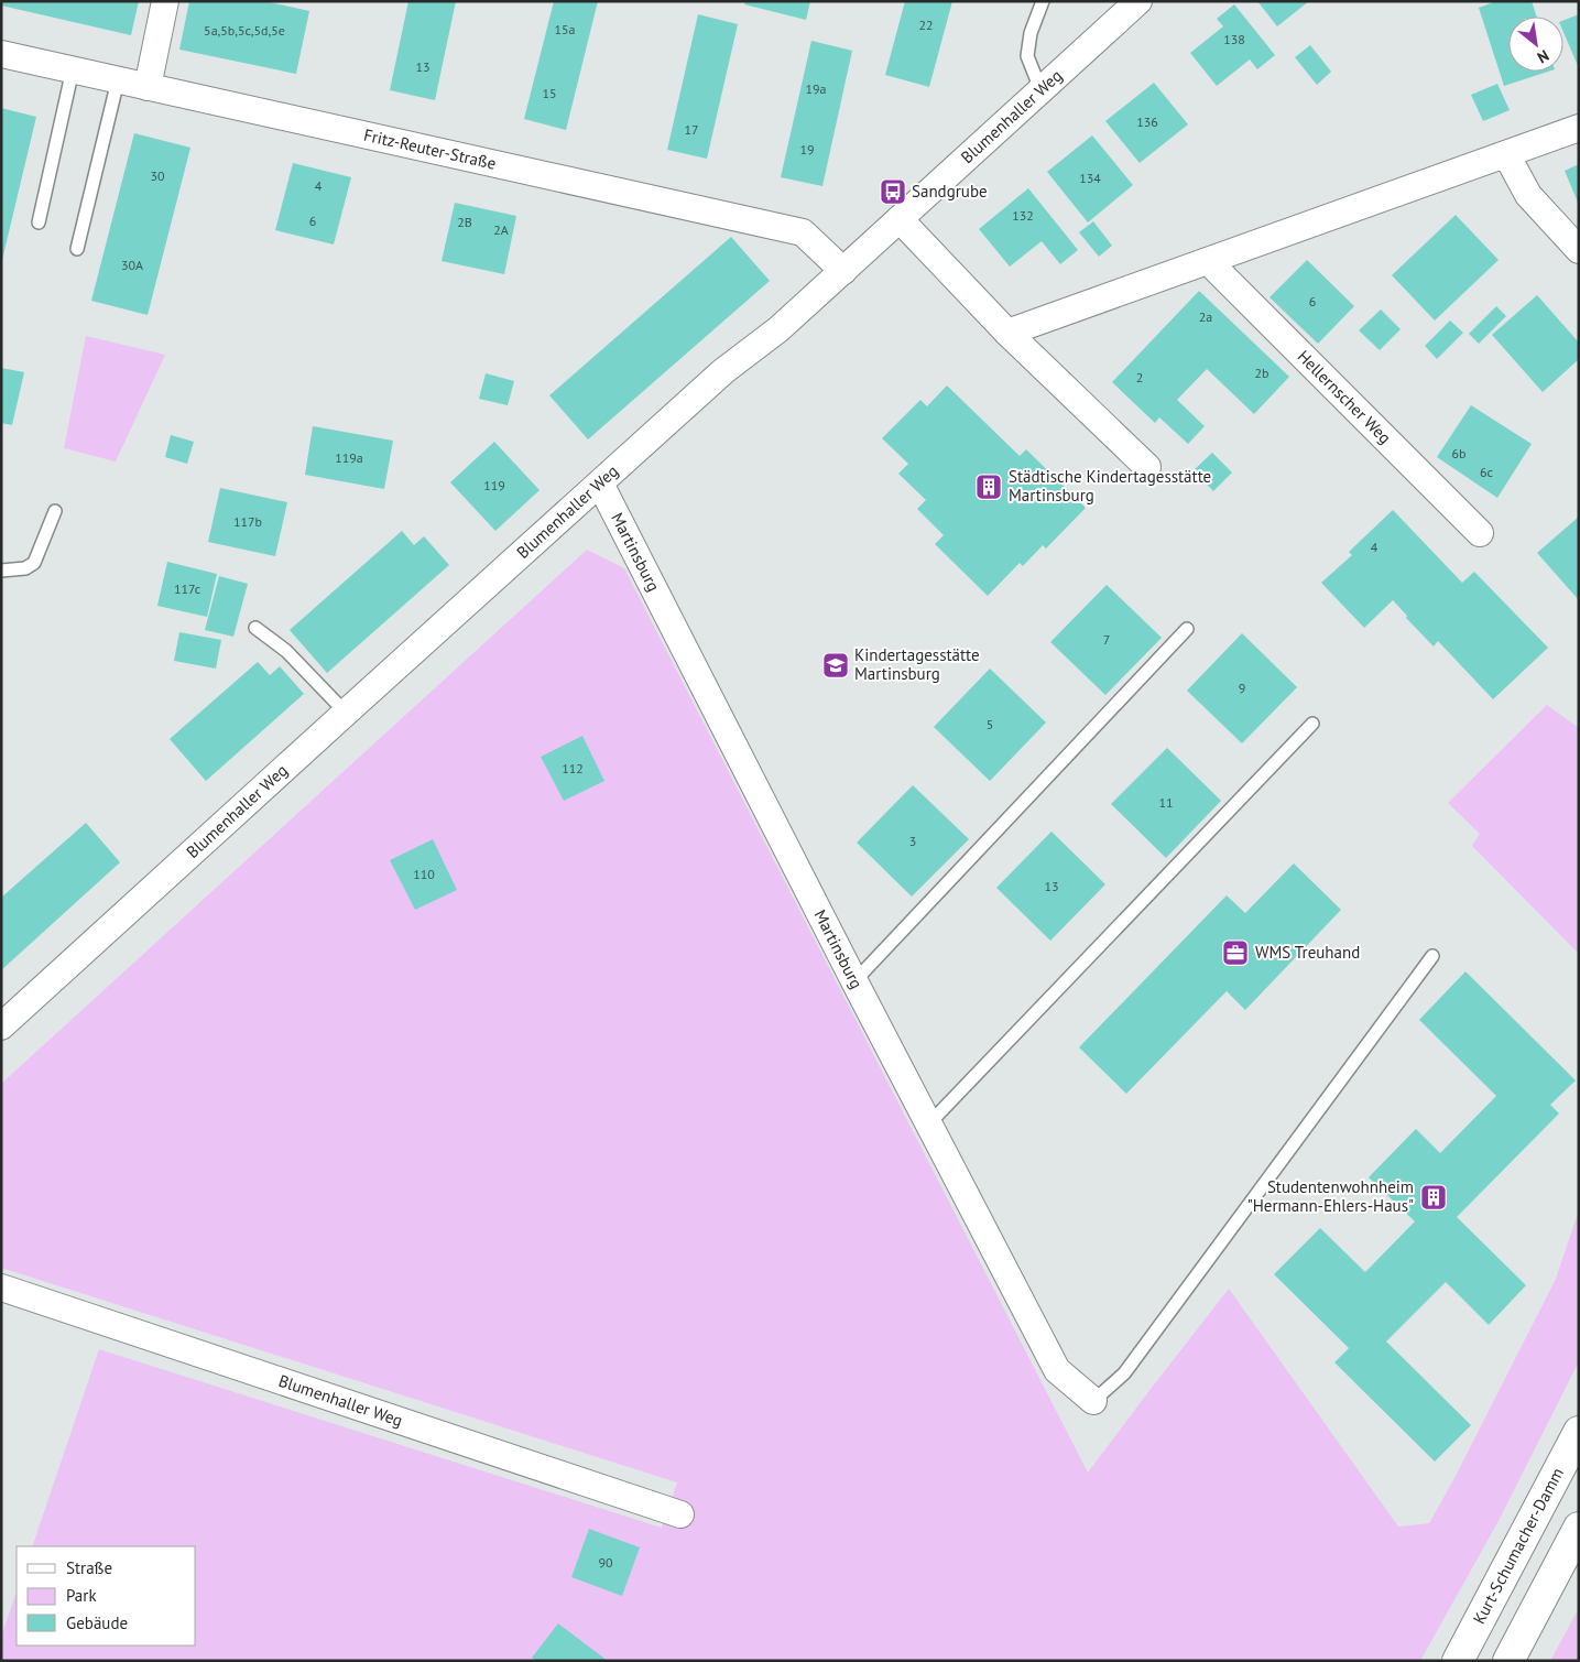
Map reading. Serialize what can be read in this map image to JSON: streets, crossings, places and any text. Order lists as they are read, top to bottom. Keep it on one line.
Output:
{"streets":{"main road":["Kurt-Schumacher-Damm"],"street":["Blumenhaller Weg","Fritz-Reuter-Straße","Hellernscher Weg","Martinsburg"]},"crossings":[["Blumenhaller Weg","Fritz-Reuter-Straße"],["Blumenhaller Weg","Martinsburg"]],"places":{"bus stop":["Sandgrube"],"building":["Städtische Kindertagesstätte Martinsburg","Studentenwohnheim \"Hermann-Ehlers-Haus\""],"school or university":["Kindertagesstätte Martinsburg"],"office":["WMS Treuhand"]},"house_numbers":["22","15a","5a,5b,5c,5d,5e","138","13","19a","15","136","17","19","30","134","4","132","6","2B","2A","30A","6","2a","2b","2","6b","119a","6c","119","117b","4","117c","7","9","5","112","11","3","110","13","90"],"legend":["Straße","Park","Gebäude"],"north":"bottom right"}
